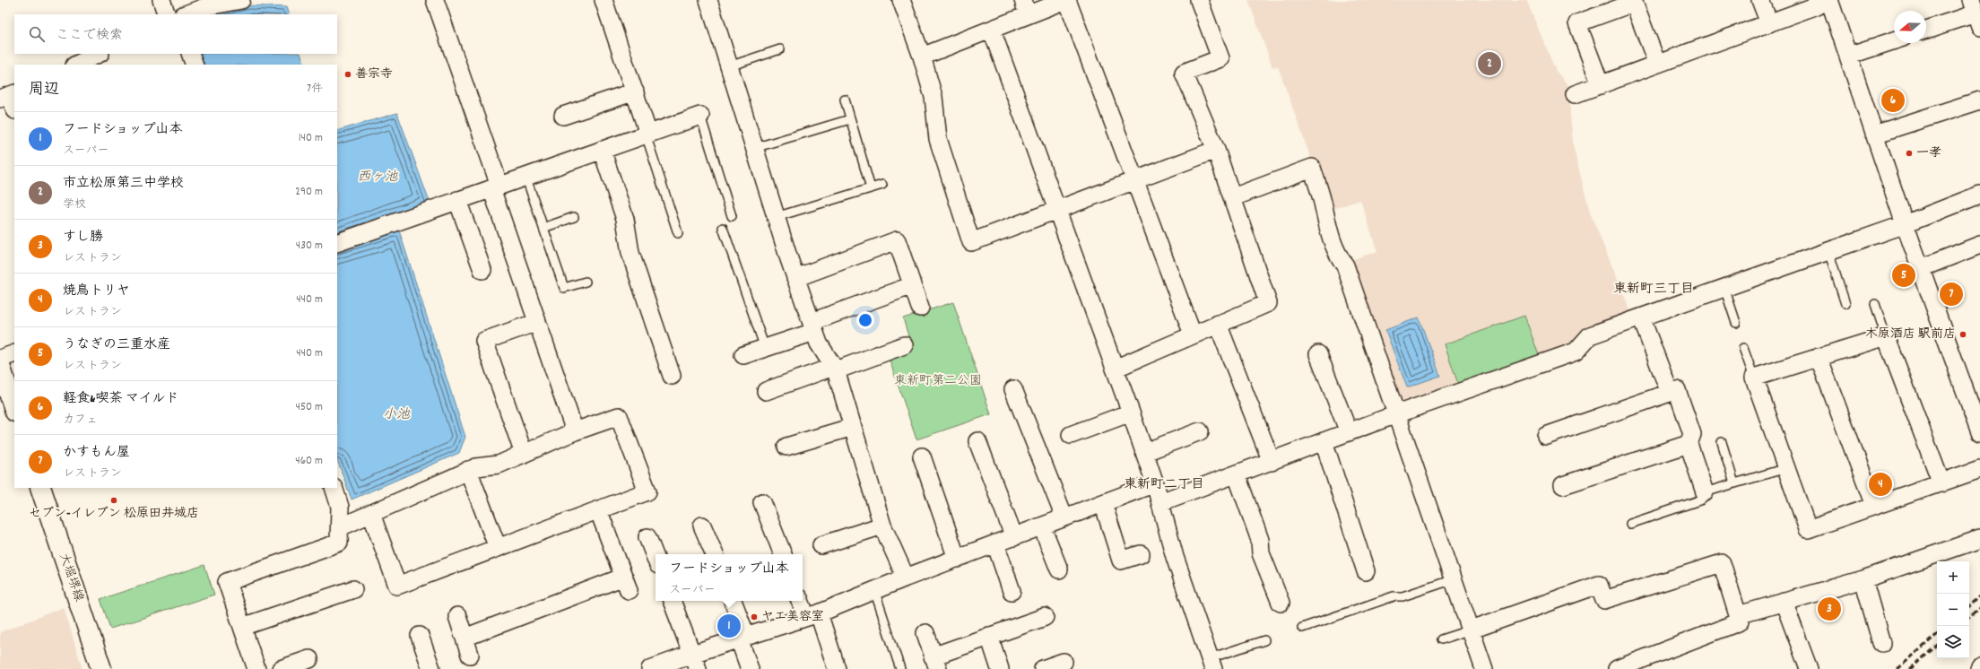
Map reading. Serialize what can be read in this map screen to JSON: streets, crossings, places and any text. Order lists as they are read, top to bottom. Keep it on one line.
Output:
{"streets":{"main road":["大堀堺線"]},"districts":["東新町三丁目","東新町二丁目"],"water":["西ヶ池","小池"],"parks":["東新町第二公園"],"places":["善宗寺","一孝","木原酒店 駅前店","セブン-イレブン 松原田井城店","ヤエ美容室"],"north":"left","page":{"search":"ここで検索","pins":["2","6","5","7","4","3","1"],"heading":["周辺","7件"],"list":[{"mark":"1","name":"フードショップ山本","note":"スーパー","value":"140 m"},{"mark":"2","name":"市立松原第三中学校","note":"学校","value":"290 m"},{"mark":"3","name":"すし勝","note":"レストラン","value":"430 m"},{"mark":"4","name":"焼鳥トリヤ","note":"レストラン","value":"440 m"},{"mark":"5","name":"うなぎの三重水産","note":"レストラン","value":"440 m"},{"mark":"6","name":"軽食&喫茶 マイルド","note":"カフェ","value":"450 m"},{"mark":"7","name":"かすもん屋","note":"レストラン","value":"460 m"}],"popup":["フードショップ山本","スーパー"],"map_buttons":["+","−"]}}
